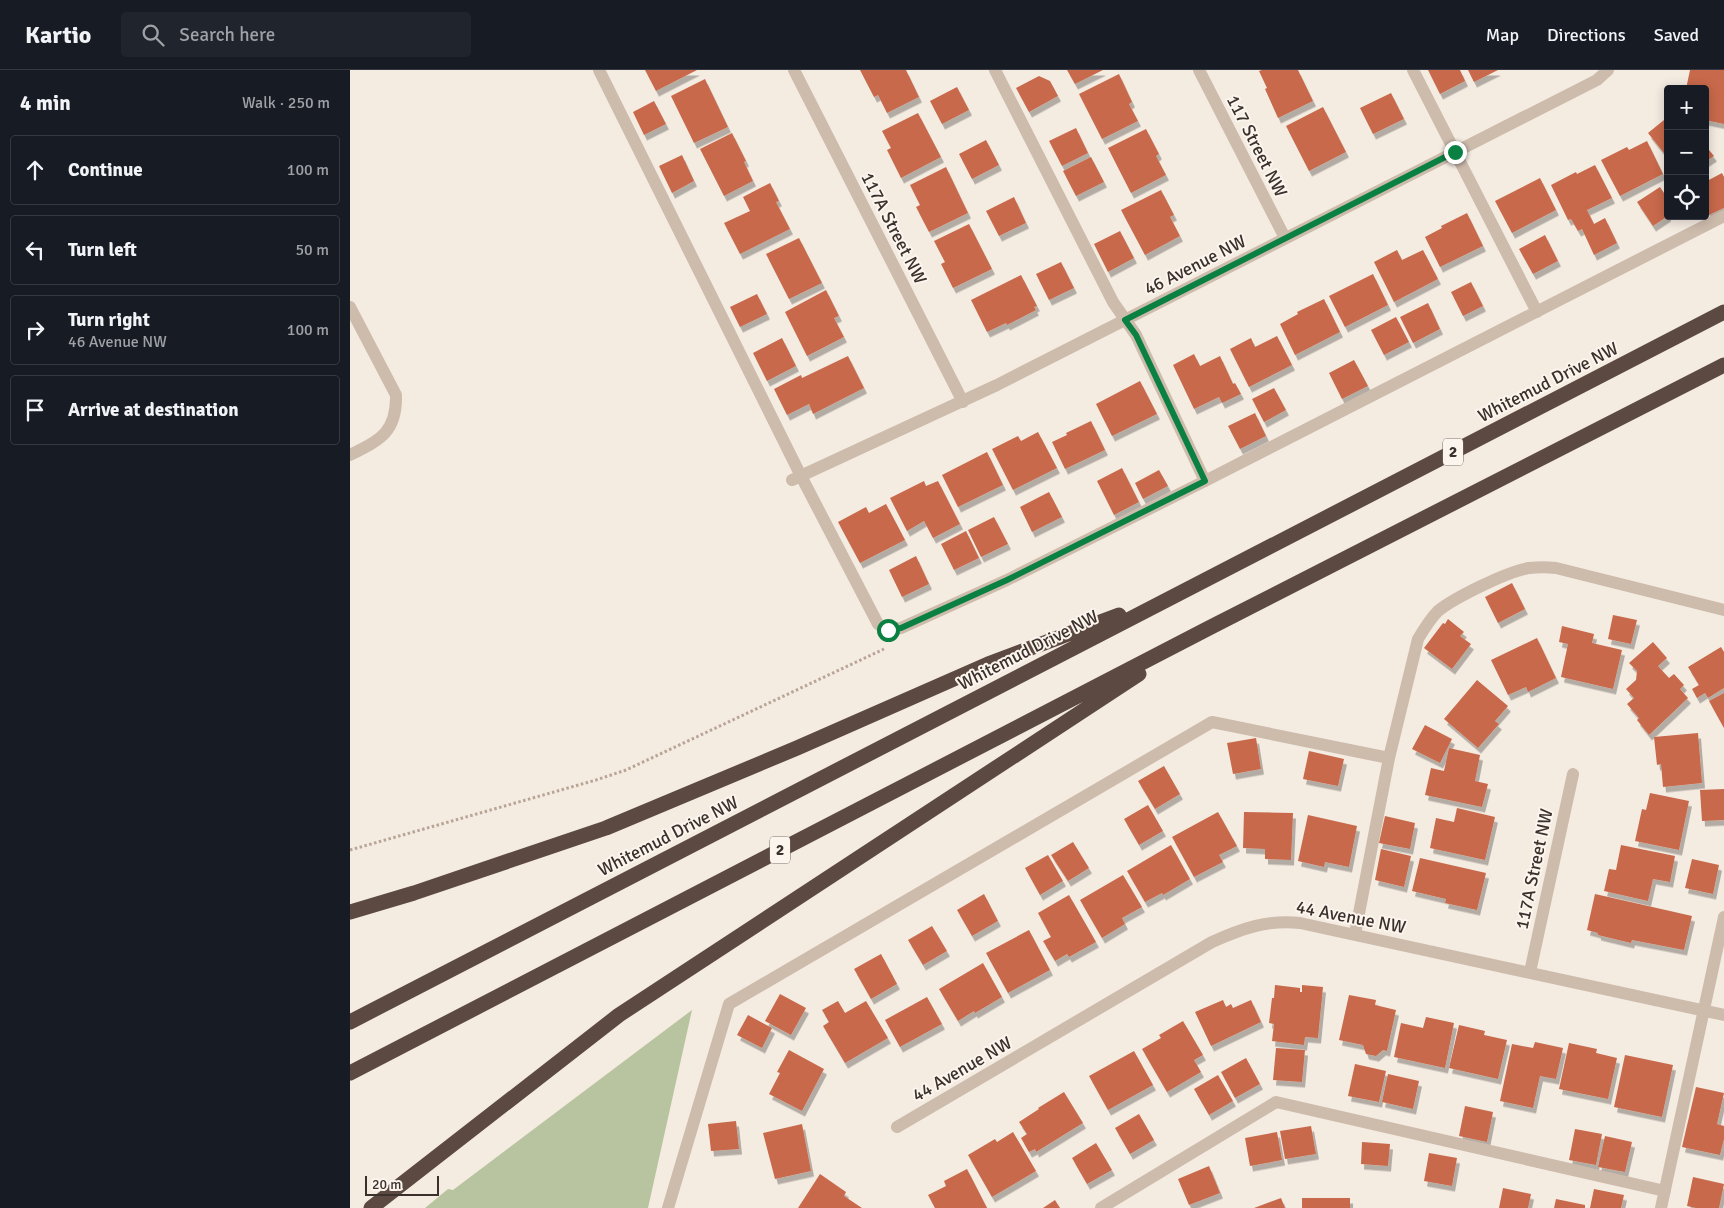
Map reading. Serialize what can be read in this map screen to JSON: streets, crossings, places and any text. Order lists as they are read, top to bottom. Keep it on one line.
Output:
{"streets":{"highway":["Whitemud Drive NW","2"],"street":["117 Street NW","117A Street NW","46 Avenue NW","44 Avenue NW"]},"crossings":[["117 Street NW","46 Avenue NW"],["117A Street NW","46 Avenue NW"],["117A Street NW","44 Avenue NW"]],"scale_bar":"20 m","page":{"header":"Kartio","search":"Search here","nav":["Map","Directions","Saved"],"heading":["4 min","Walk · 250 m"],"map_buttons":["+","−"],"list":[["Continue","100 m"],["Turn left","50 m"],["Turn right","46 Avenue NW","100 m"],"Arrive at destination"],"scale":"20 m"}}
